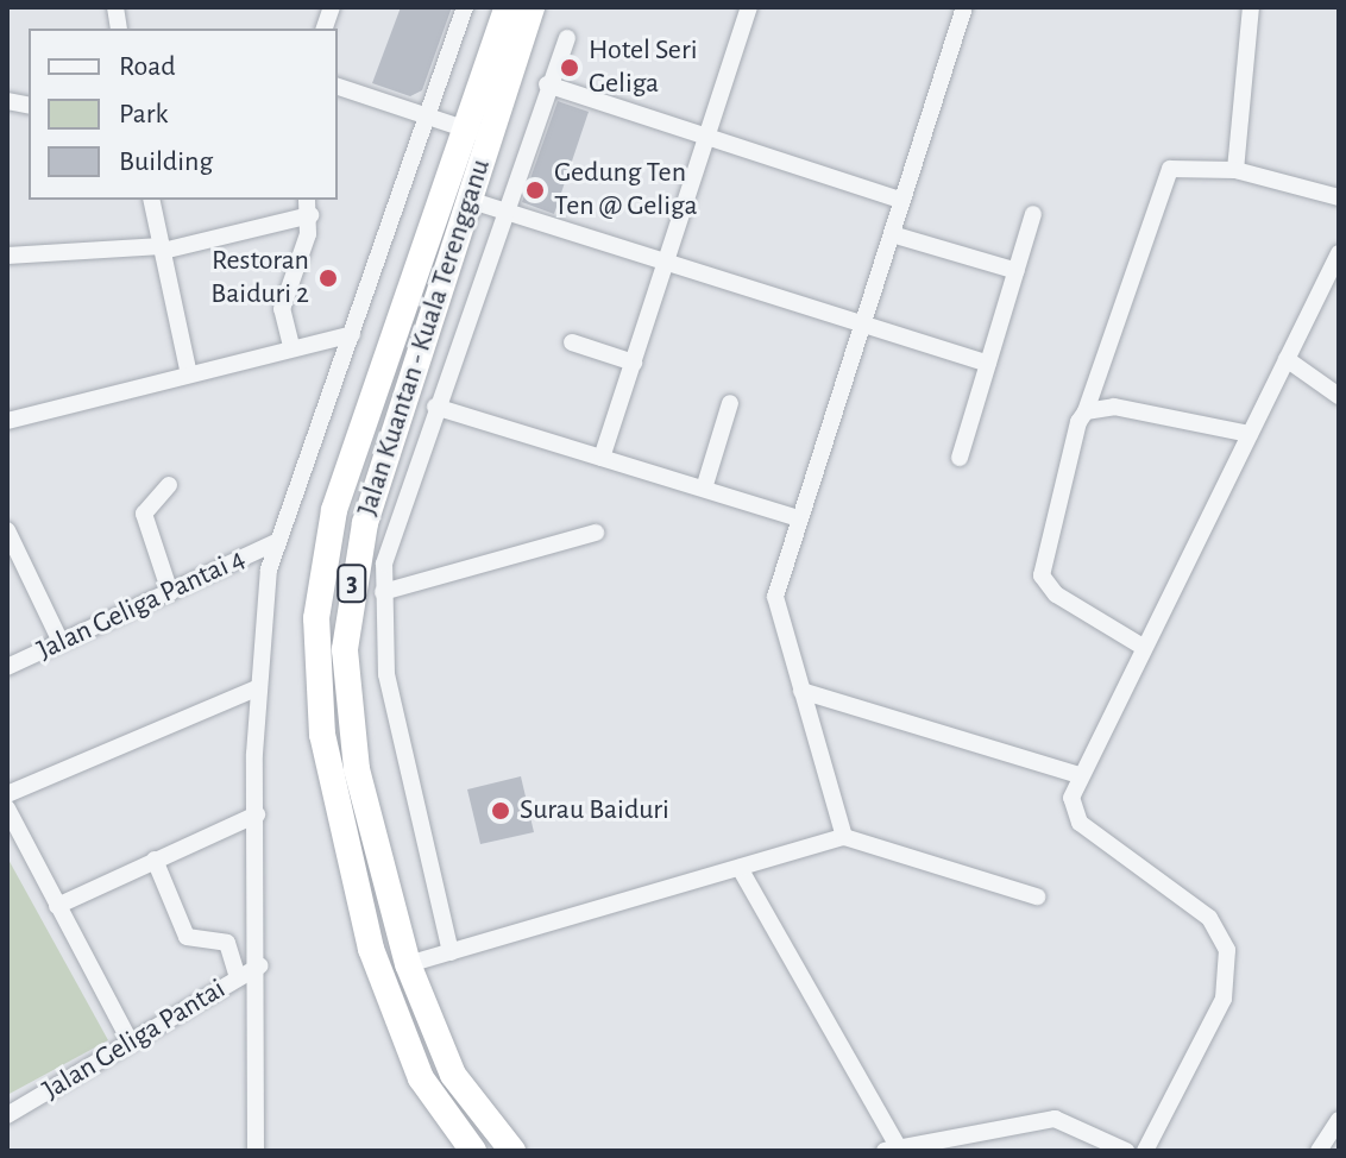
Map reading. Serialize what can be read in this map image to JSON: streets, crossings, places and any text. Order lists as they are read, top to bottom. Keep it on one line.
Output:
{"streets":{"highway":["Jalan Kuantan - Kuala Terengganu","3"],"street":["Jalan Geliga Pantai 4","Jalan Geliga Pantai"]},"places":["Hotel Seri Geliga","Gedung Ten Ten @ Geliga","Restoran Baiduri 2","Surau Baiduri"],"legend":["Road","Park","Building"]}
